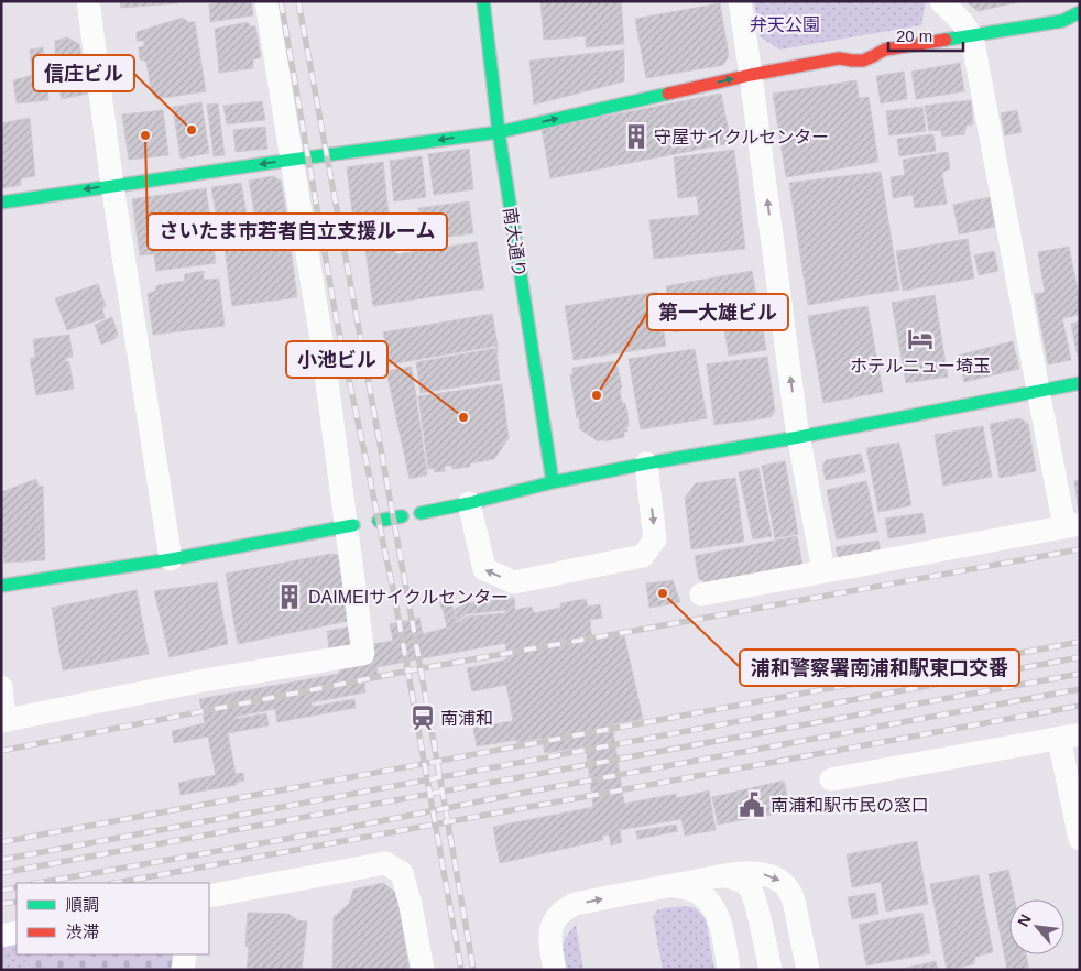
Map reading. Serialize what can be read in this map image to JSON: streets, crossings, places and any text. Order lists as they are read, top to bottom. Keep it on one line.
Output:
{"streets":{"street":["南大通り"]},"parks":["弁天公園"],"places":{"other":["信庄ビル","さいたま市若者自立支援ルーム","第一大雄ビル","小池ビル","浦和警察署南浦和駅東口交番"],"building":["守屋サイクルセンター","DAIMEIサイクルセンター"],"hotel":["ホテルニュー埼玉"],"station":["南浦和"],"public building":["南浦和駅市民の窓口"]},"legend":["順調","渋滞"],"scale_bar":"20 m","north":"top left"}
